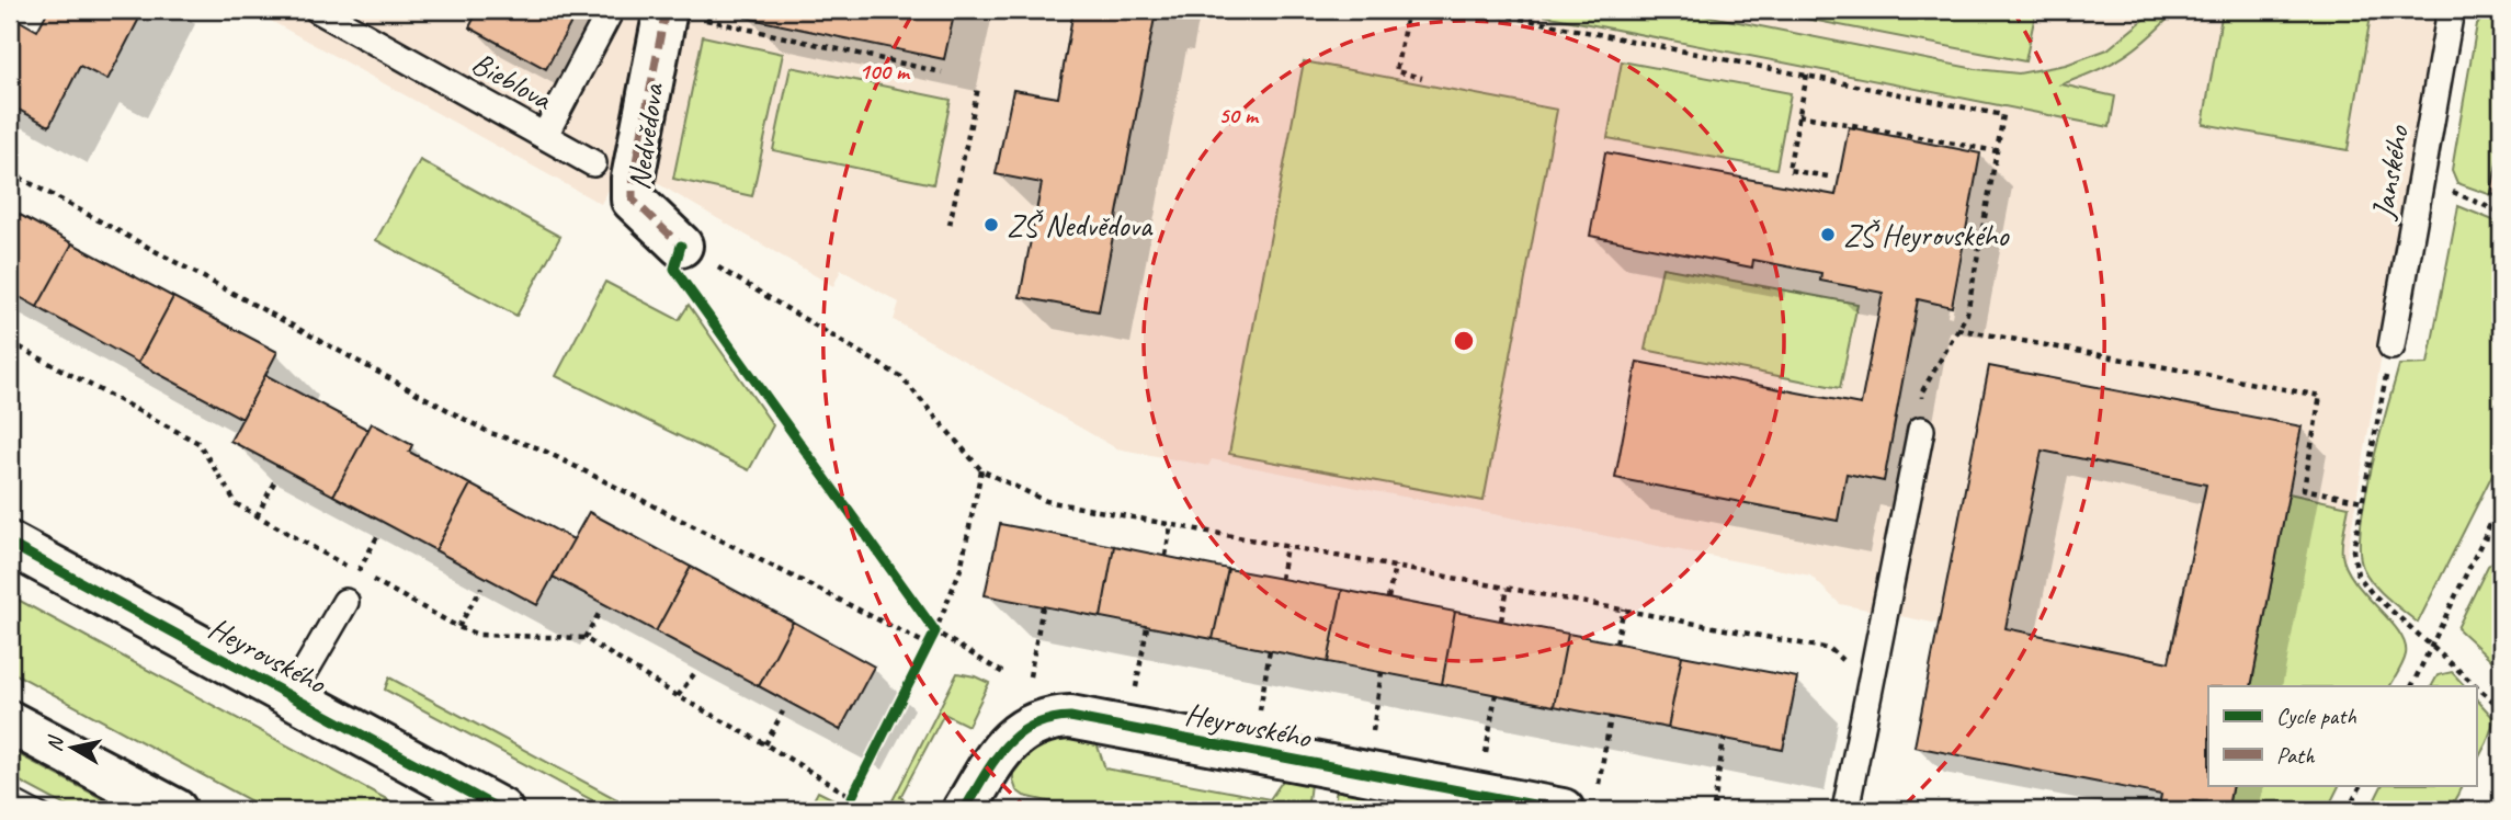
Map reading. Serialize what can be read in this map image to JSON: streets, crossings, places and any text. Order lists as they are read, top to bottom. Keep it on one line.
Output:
{"streets":{"street":["Nedvědova","Heyrovského"],"lane":["Bieblova","Janského"]},"places":["ZŠ Nedvědova","ZŠ Heyrovského"],"legend":["Cycle path","Path"],"north":"left","rings":["100 m","50 m"]}
